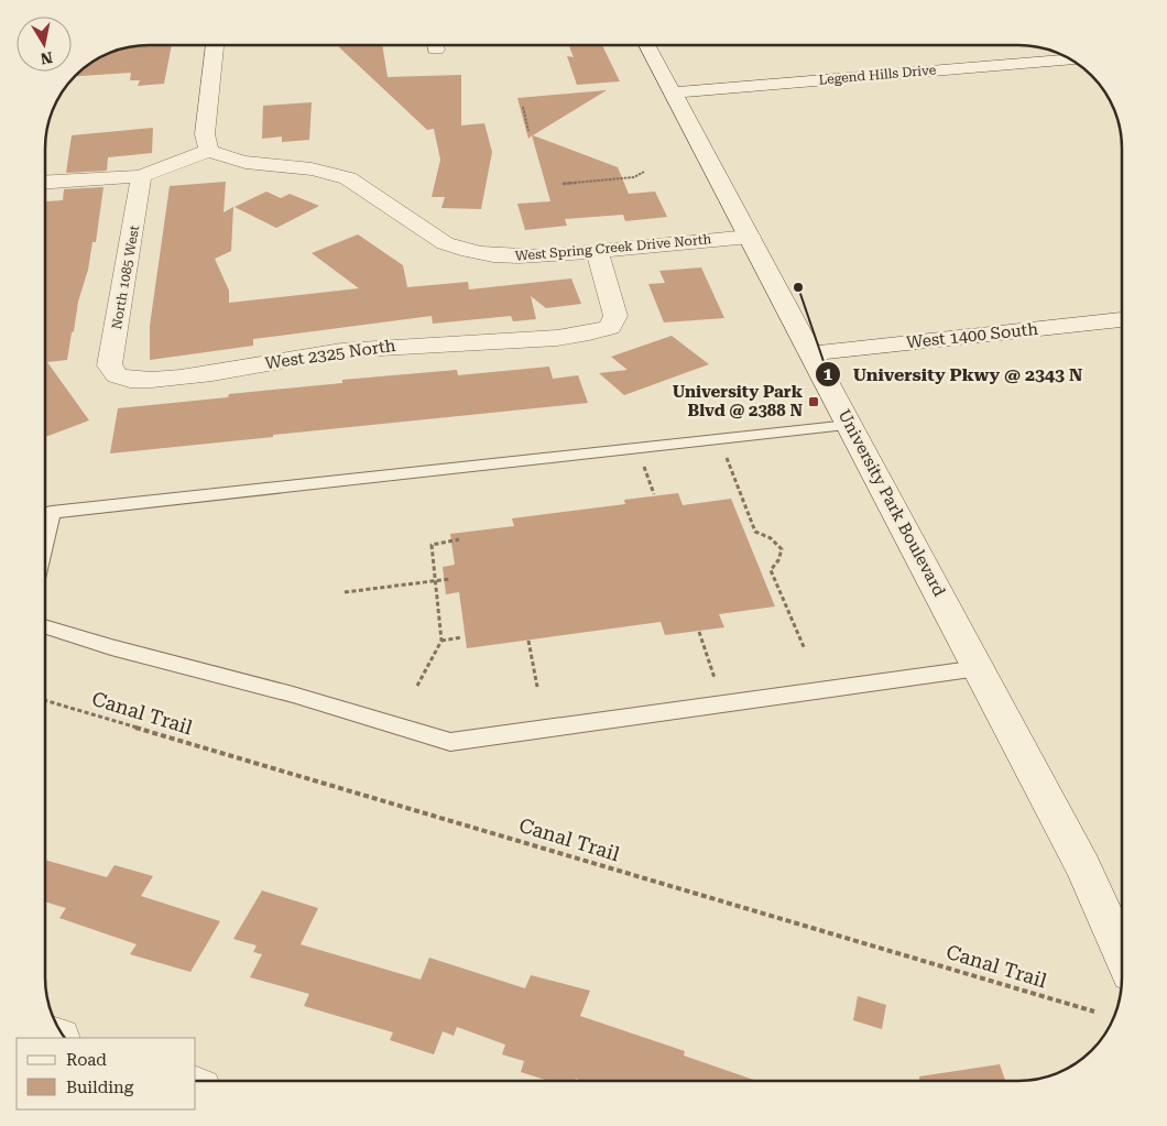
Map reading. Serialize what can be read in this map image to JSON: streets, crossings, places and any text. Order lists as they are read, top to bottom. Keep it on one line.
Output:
{"streets":{"street":["Legend Hills Drive","West Spring Creek Drive North","North 1085 West","West 1400 South","West 2325 North","University Park Boulevard"],"path":["Canal Trail"]},"crossings":[["Legend Hills Drive","University Park Boulevard"],["West Spring Creek Drive North","West 2325 North"],["West Spring Creek Drive North","University Park Boulevard"],["North 1085 West","West 2325 North"],["West 1400 South","University Park Boulevard"]],"places":{"other":["University Pkwy @ 2343 N"],"transit":["University Park Blvd @ 2388 N"]},"legend":["Road","Building"],"north":"bottom"}
